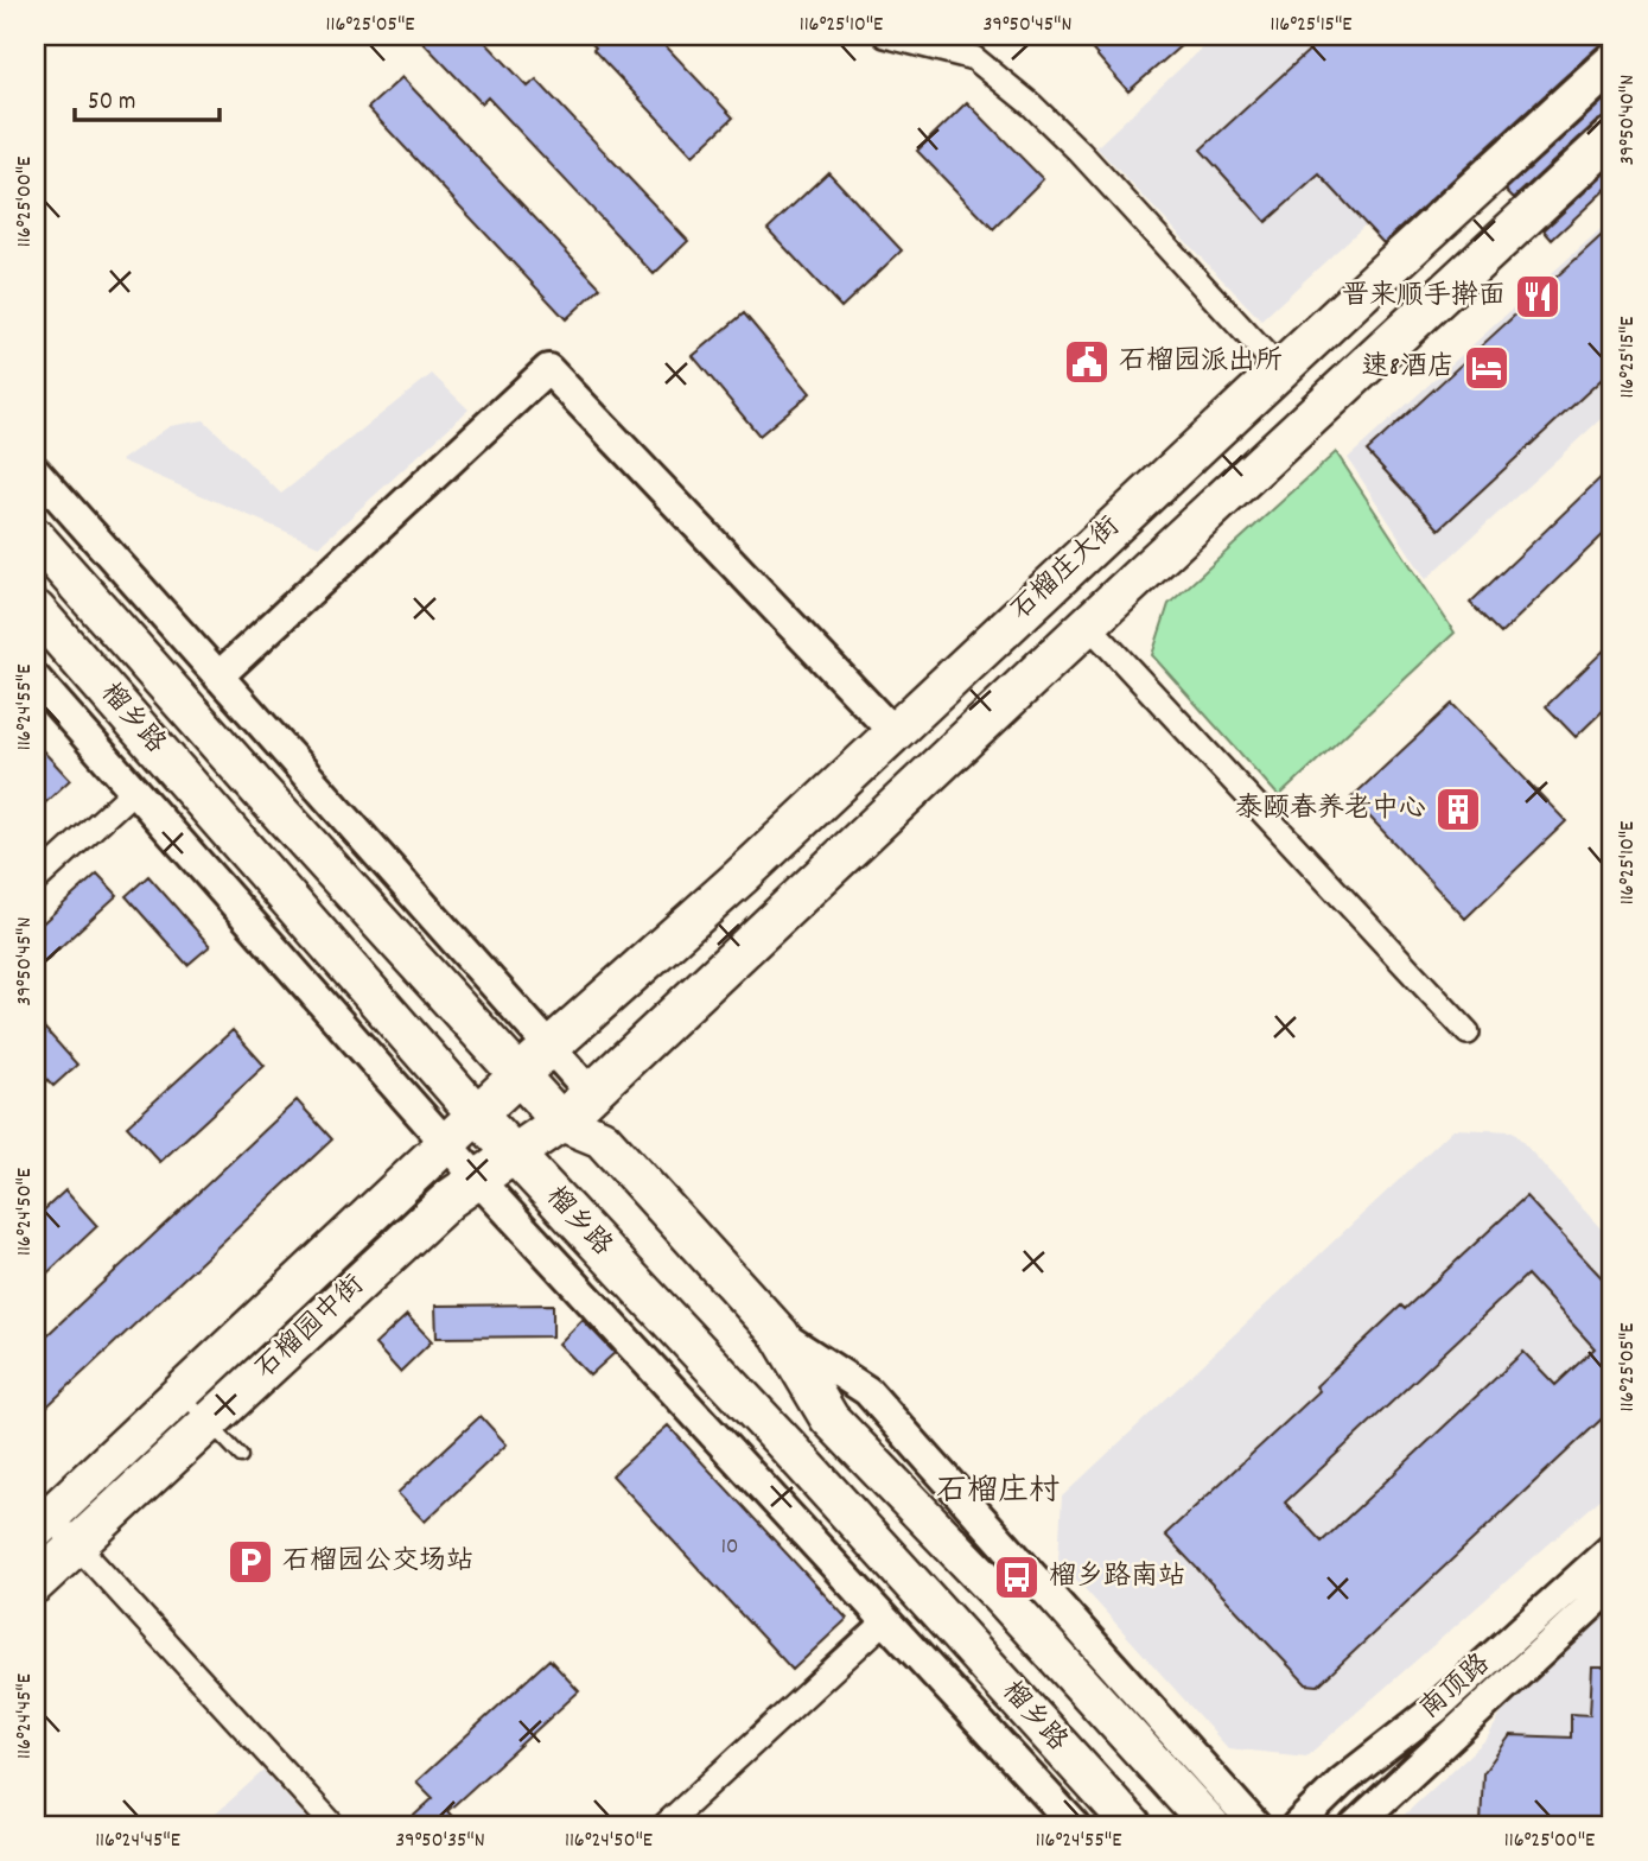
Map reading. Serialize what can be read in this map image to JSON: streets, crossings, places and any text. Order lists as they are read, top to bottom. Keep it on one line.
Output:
{"streets":{"main road":["石榴庄大街","榴乡路","石榴园中街"],"street":["南顶路"]},"crossings":[["石榴庄大街","榴乡路"],["石榴庄大街","石榴园中街"],["榴乡路","石榴园中街"]],"districts":["石榴庄村"],"places":{"restaurant":["晋来顺手擀面"],"public building":["石榴园派出所"],"hotel":["速8酒店"],"building":["泰颐春养老中心"],"parking":["石榴园公交场站"],"bus stop":["榴乡路南站"]},"house_numbers":["10"],"scale_bar":"50 m","coordinates":["116°25'05\"E","116°25'10\"E","39°50'45\"N","116°25'15\"E","39°50'40\"N","116°25'00\"E","116°24'55\"E","116°24'50\"E","116°24'45\"E","39°50'35\"N"]}
